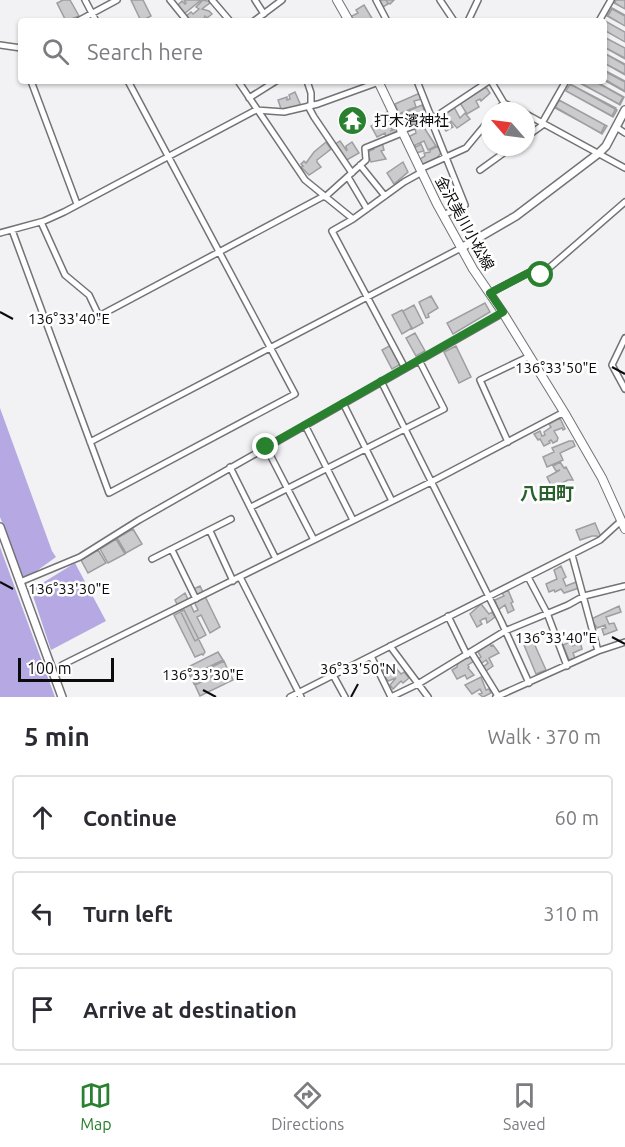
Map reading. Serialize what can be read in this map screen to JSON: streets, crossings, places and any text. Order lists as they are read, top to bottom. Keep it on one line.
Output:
{"streets":{"main road":["金沢美川小松線"]},"districts":["八田町"],"places":{"temple":["打木濱神社"]},"scale_bar":"100 m","north":"top left","page":{"search":"Search here","scale":"100 m","heading":["5 min","Walk · 370 m"],"list":[["Continue","60 m"],["Turn left","310 m"],"Arrive at destination"],"nav":["Map","Directions","Saved"]},"coordinates":["136°33'40\"E","136°33'50\"E","136°33'30\"E","36°33'50\"N"]}
